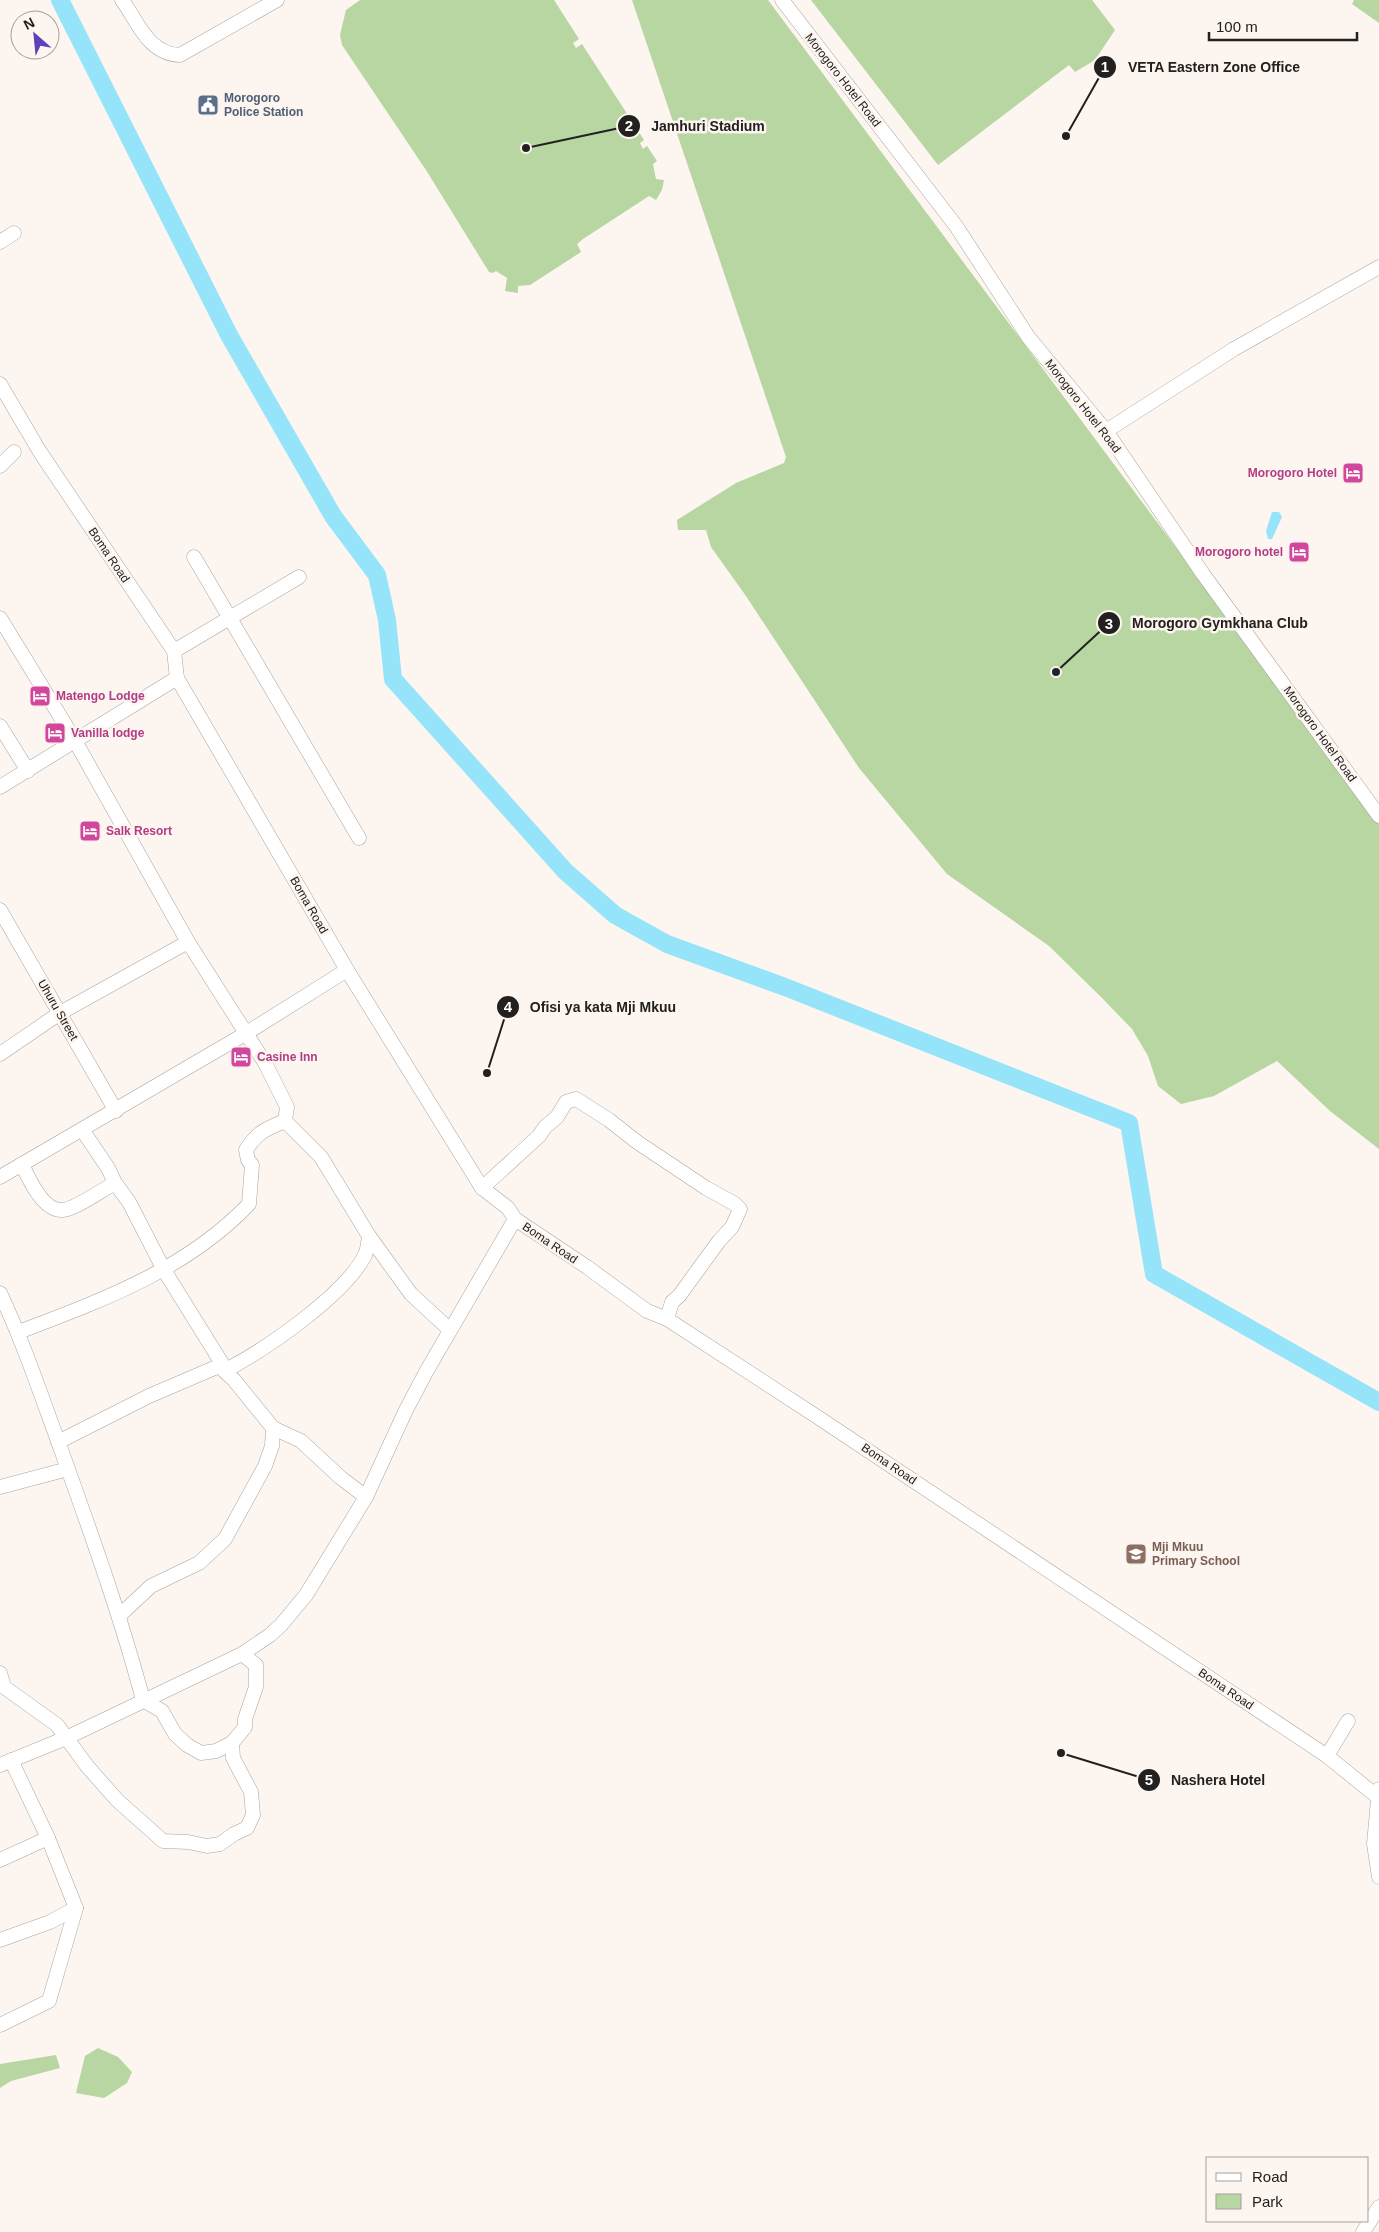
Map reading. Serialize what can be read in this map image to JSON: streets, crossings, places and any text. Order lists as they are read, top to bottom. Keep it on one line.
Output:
{"streets":{"street":["Morogoro Hotel Road","Boma Road","Uhuru Street"]},"places":{"public building":["Morogoro Police Station"],"other":["VETA Eastern Zone Office","Jamhuri Stadium","Morogoro Gymkhana Club","Ofisi ya kata Mji Mkuu","Nashera Hotel"],"hotel":["Morogoro Hotel","Morogoro hotel","Matengo Lodge","Vanilla lodge","Salk Resort","Casine Inn"],"school or university":["Mji Mkuu Primary School"]},"legend":["Road","Park"],"scale_bar":"100 m","north":"top left"}
